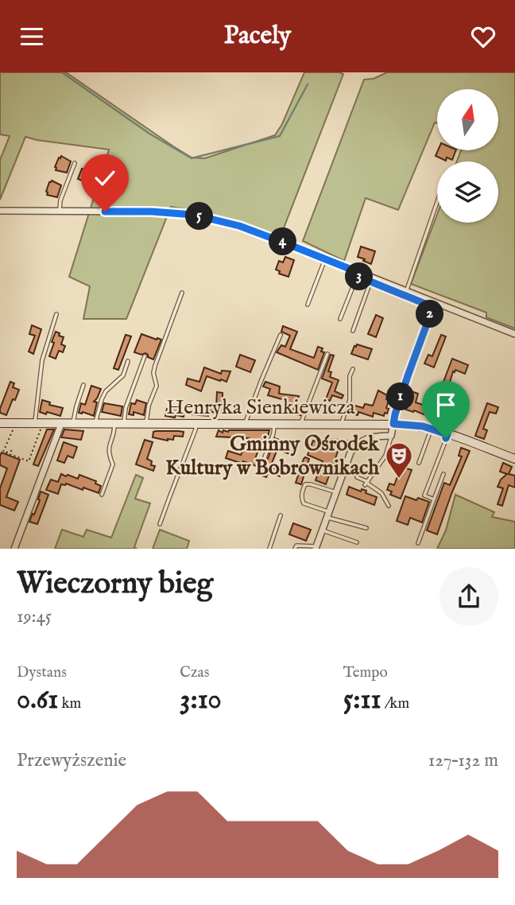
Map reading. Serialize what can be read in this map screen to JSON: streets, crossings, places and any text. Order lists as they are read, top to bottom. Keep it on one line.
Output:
{"streets":{"street":["Henryka Sienkiewicza"]},"places":{"theatre":["Gminny Ośrodek Kultury w Bobrownikach"]},"north":"top","page":{"header":"Pacely","pins":["5","4","3","2","1"],"heading":["Wieczorny bieg","19:45"],"stats":[["Dystans","0.61 km"],["Czas","3:10"],["Tempo","5:11 /km"]],"chart":["Przewyższenie","127–132 m"]}}
